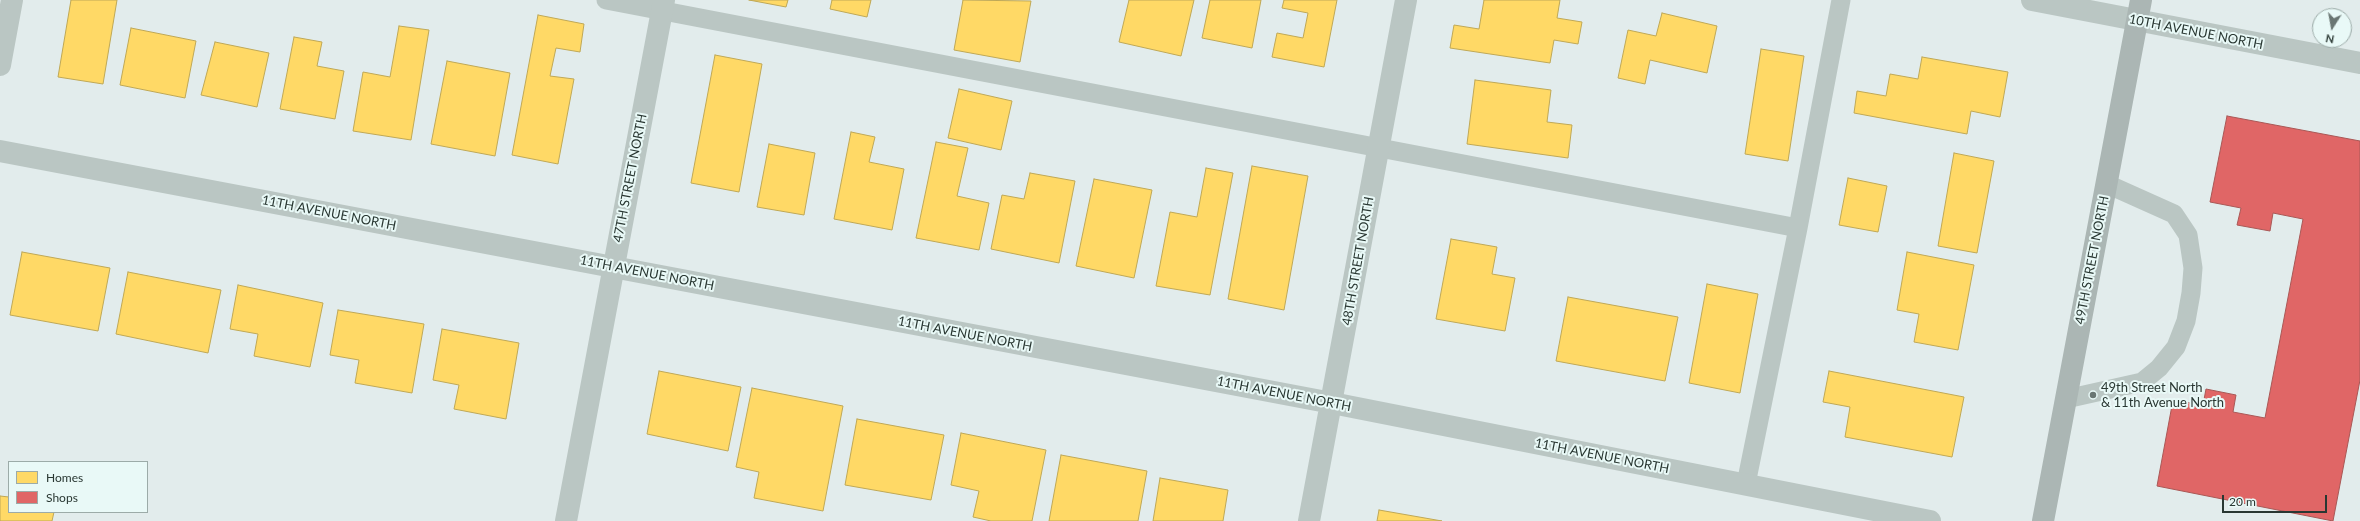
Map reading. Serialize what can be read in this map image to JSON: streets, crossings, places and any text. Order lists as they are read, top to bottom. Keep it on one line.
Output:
{"streets":{"main road":["49TH STREET NORTH"],"street":["10TH AVENUE NORTH","47TH STREET NORTH","11TH AVENUE NORTH","48TH STREET NORTH"]},"crossings":[["10TH AVENUE NORTH","49TH STREET NORTH"],["47TH STREET NORTH","11TH AVENUE NORTH"],["11TH AVENUE NORTH","48TH STREET NORTH"]],"places":["49th Street North & 11th Avenue North"],"legend":["Homes","Shops"],"scale_bar":"20 m","north":"bottom"}
